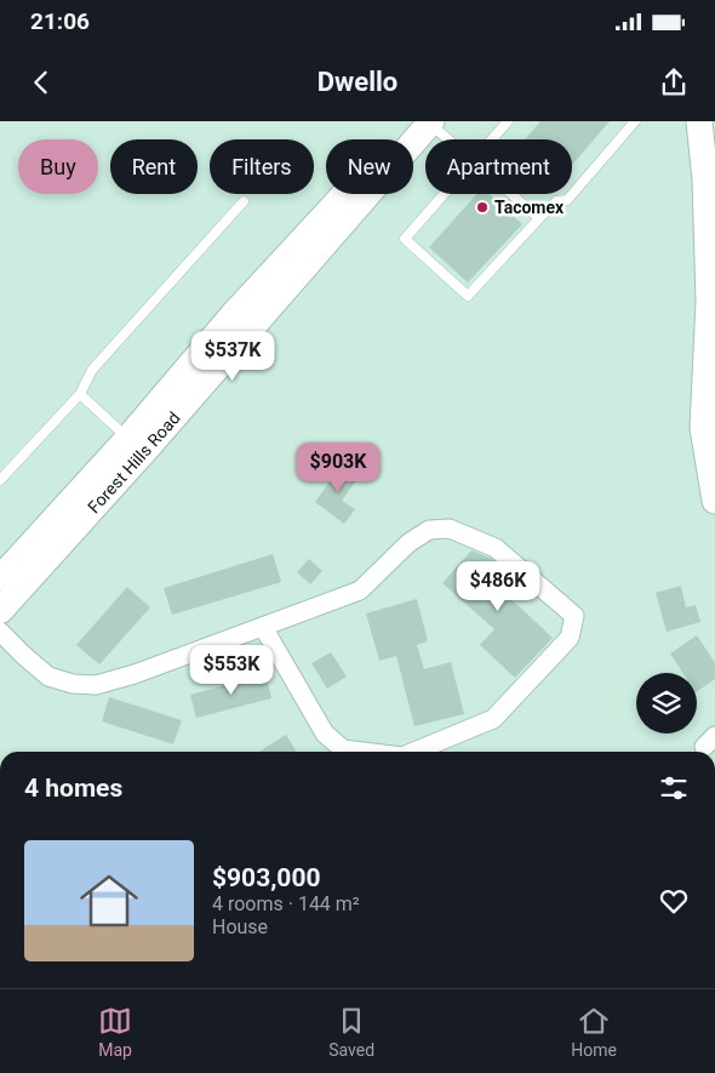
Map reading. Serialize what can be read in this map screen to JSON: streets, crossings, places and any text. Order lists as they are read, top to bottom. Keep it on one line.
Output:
{"streets":{"street":["Forest Hills Road"]},"places":["Tacomex"],"page":{"status":"21:06","header":"Dwello","chip":["Buy","Rent","Filters","New","Apartment"],"price":["$537K","$903K","$486K","$553K"],"heading":"4 homes","list":[{"name":"$903,000","note":"4 rooms · 144 m² · House"}],"tabs":["Map","Saved","Home"]}}
